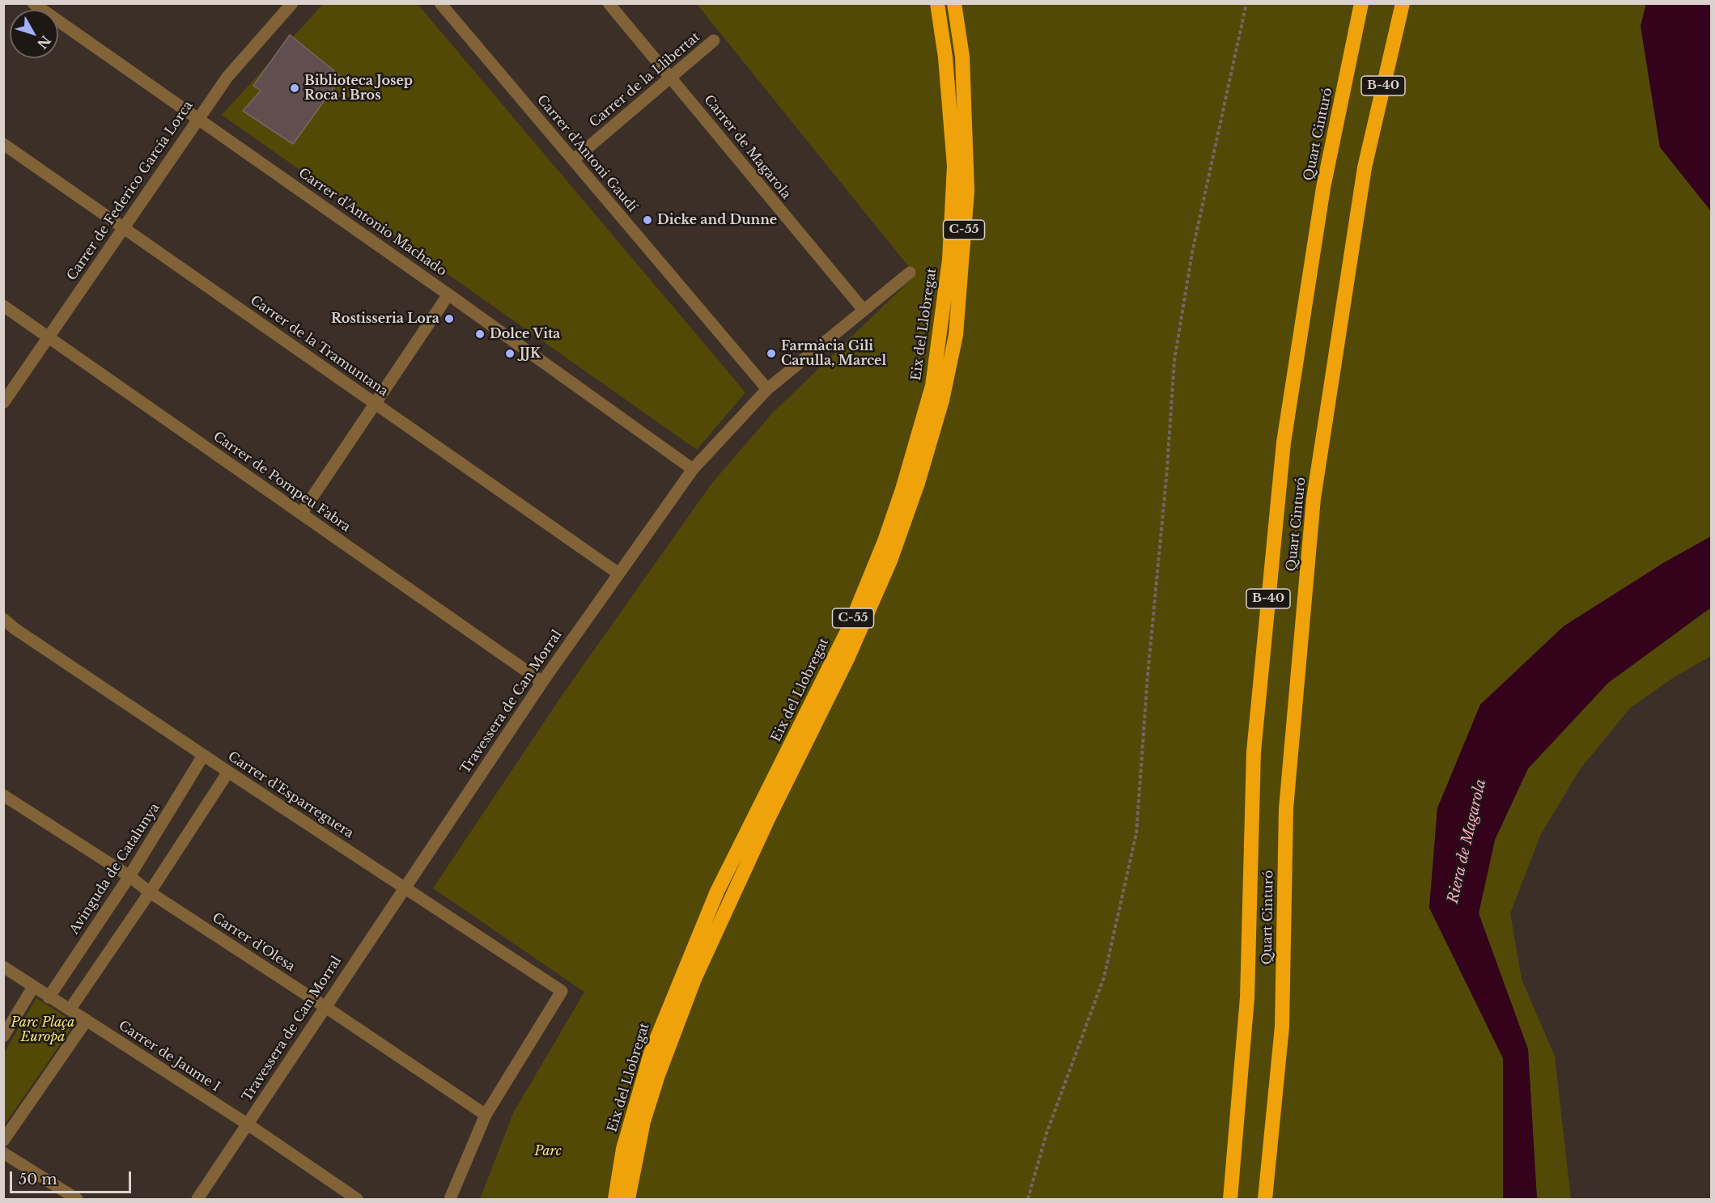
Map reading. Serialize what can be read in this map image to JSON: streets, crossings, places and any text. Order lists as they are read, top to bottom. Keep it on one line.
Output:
{"streets":{"highway":["B-40","Quart Cinturó","C-55","Eix del Llobregat"],"street":["Carrer de la Llibertat","Carrer de Magarola","Carrer d'Antoni Gaudí","Carrer de Federico García Lorca","Carrer d'Antonio Machado","Carrer de la Tramuntana","Carrer de Pompeu Fabra","Travessera de Can Morral","Carrer d'Esparreguera","Avinguda de Catalunya","Carrer d'Olesa","Carrer de Jaume I"]},"crossings":[["Carrer de la Llibertat","Carrer de Magarola"],["Carrer de la Llibertat","Carrer d'Antoni Gaudí"],["Carrer de Magarola","Travessera de Can Morral"],["Carrer d'Antoni Gaudí","Travessera de Can Morral"],["Carrer de Federico García Lorca","Carrer d'Antonio Machado"],["Carrer de Federico García Lorca","Carrer de la Tramuntana"],["Carrer de Federico García Lorca","Carrer de Pompeu Fabra"],["Carrer d'Antonio Machado","Travessera de Can Morral"],["Carrer de la Tramuntana","Travessera de Can Morral"],["Carrer de Pompeu Fabra","Travessera de Can Morral"],["Travessera de Can Morral","Carrer d'Esparreguera"],["Travessera de Can Morral","Carrer d'Olesa"],["Travessera de Can Morral","Carrer de Jaume I"],["Carrer d'Esparreguera","Avinguda de Catalunya"],["Carrer d'Esparreguera","Carrer d'Olesa"],["Avinguda de Catalunya","Carrer d'Olesa"],["Avinguda de Catalunya","Carrer de Jaume I"]],"water":["Riera de Magarola"],"parks":["Parc Plaça Europa","Parc"],"places":["Biblioteca Josep Roca i Bros","Dicke and Dunne","Rostisseria Lora","Dolce Vita","JJK","Farmàcia Gili Carulla, Marcel"],"scale_bar":"50 m","north":"bottom right"}
